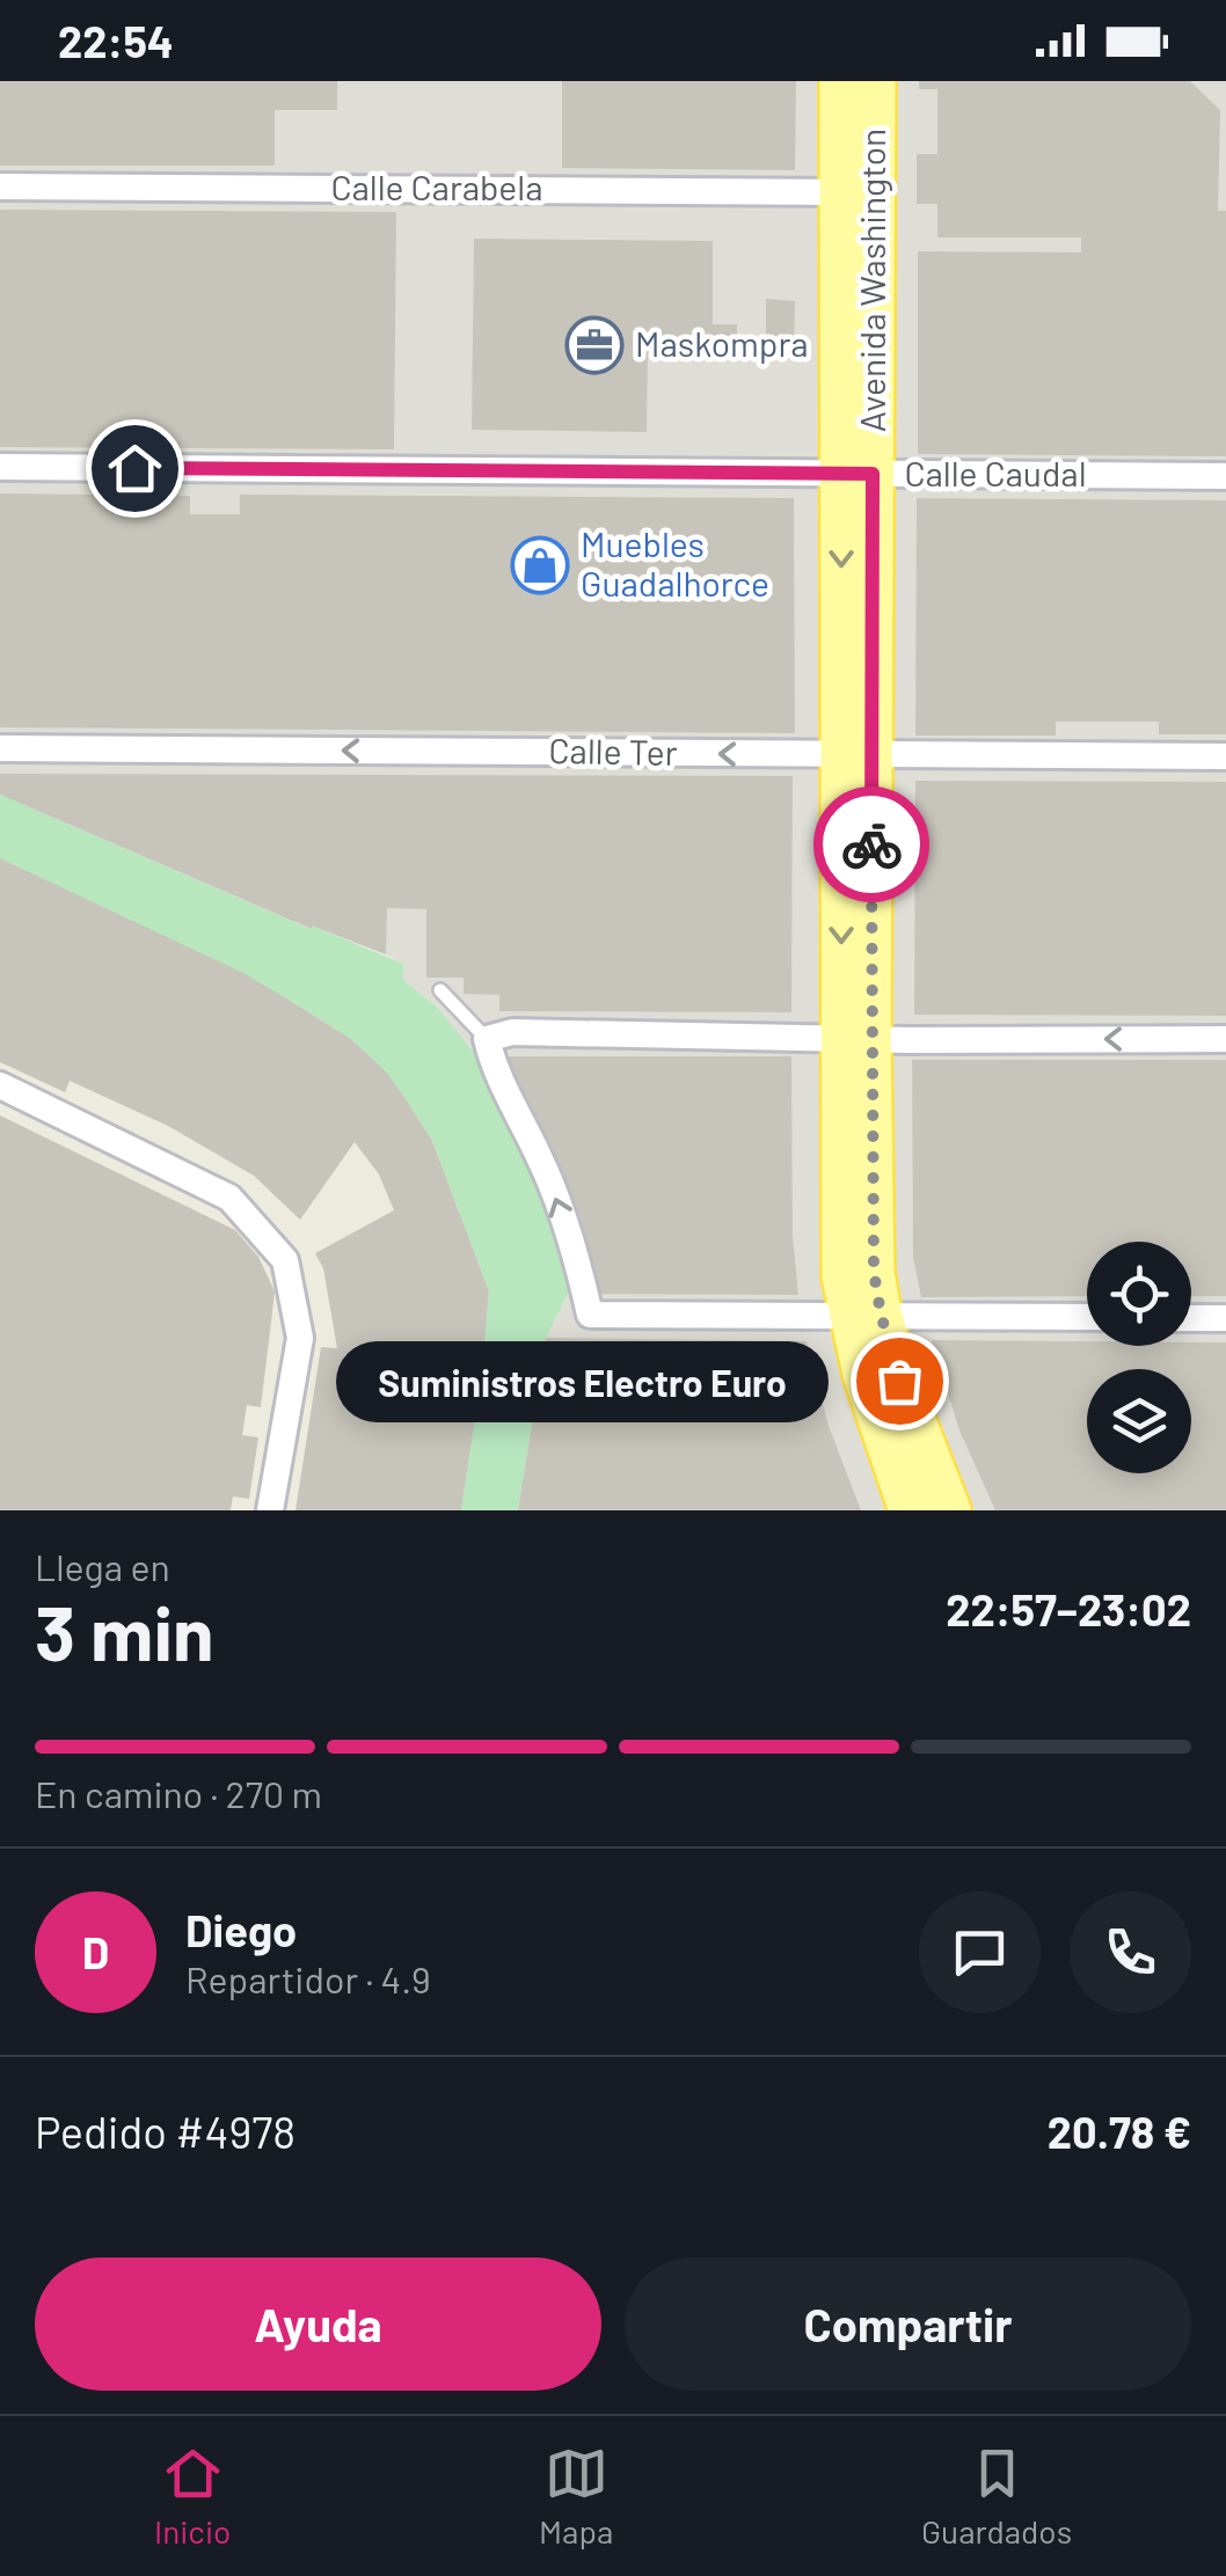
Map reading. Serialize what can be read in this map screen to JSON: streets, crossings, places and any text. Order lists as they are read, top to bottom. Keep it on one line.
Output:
{"streets":{"main road":["Avenida Washington"],"street":["Calle Carabela","Calle Caudal","Calle Ter"]},"crossings":[["Calle Carabela","Avenida Washington"],["Avenida Washington","Calle Caudal"],["Avenida Washington","Calle Ter"]],"one_way":["Calle Ter"],"places":{"office":["Maskompra"],"shop":["Muebles Guadalhorce"],"other":["Suministros Electro Euro"]},"page":{"status":"22:54","bubble":"Suministros Electro Euro","heading":["3 min","Llega en","22:57–23:02"],"panel":["Diego","Repartidor · 4.9","Pedido #4978","20.78 €"],"bar":"En camino · 270 m","round":"D","buttons":["Ayuda","Compartir"],"tabs":["Inicio","Mapa","Guardados"]}}
